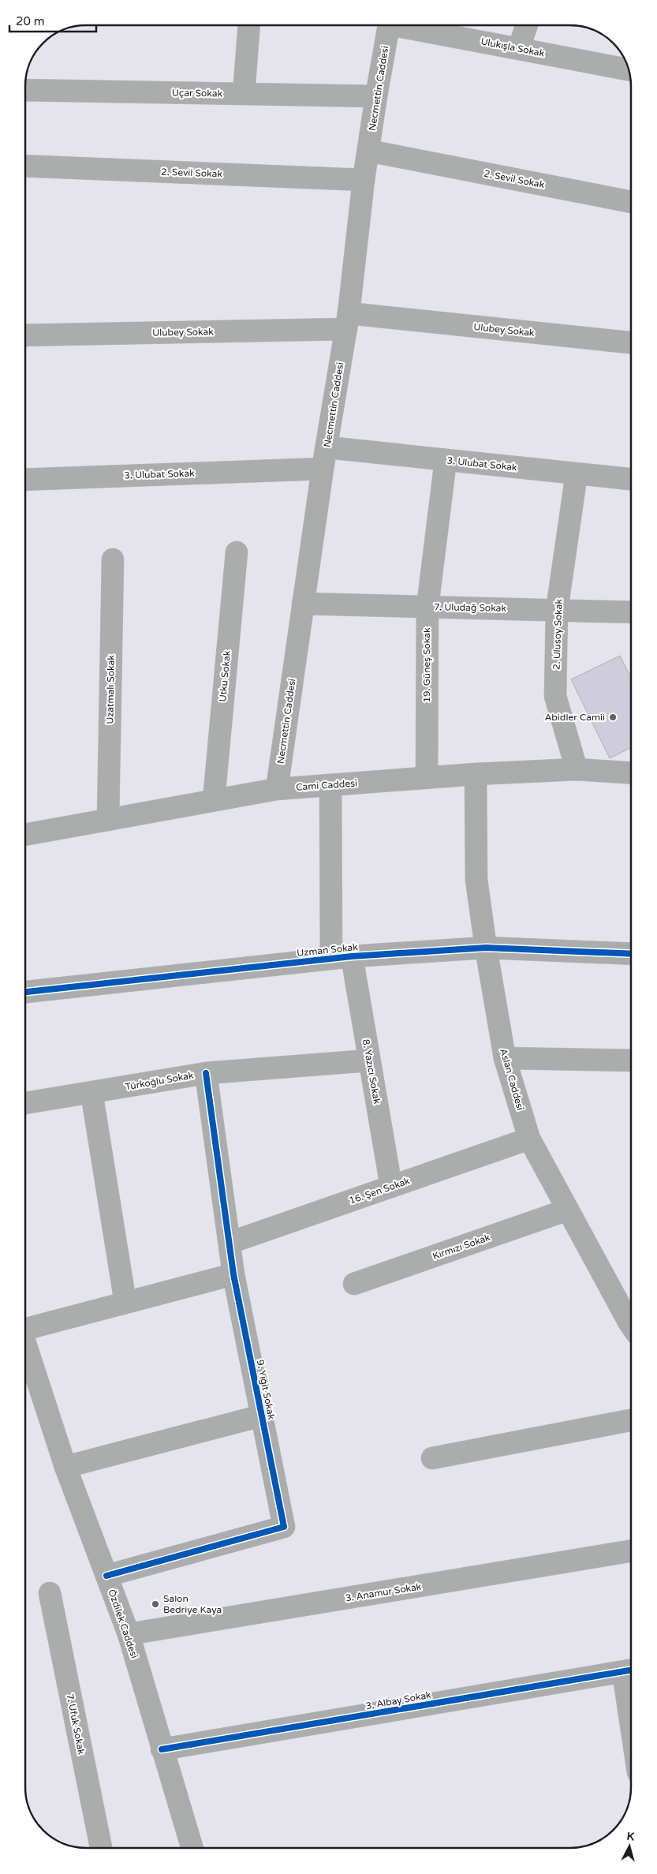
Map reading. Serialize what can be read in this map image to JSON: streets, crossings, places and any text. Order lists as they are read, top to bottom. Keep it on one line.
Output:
{"streets":{"main road":["Necmettin Caddesi","Cami Caddesi","Aslan Caddesi","Özdilek Caddesi"],"street":["Ulukışla Sokak","Uçar Sokak","2. Sevil Sokak","Ulubey Sokak","3. Ulubat Sokak","7. Uludağ Sokak","2. Ulusoy Sokak","19. Güneş Sokak","Utku Sokak","Uzatmalı Sokak","Uzman Sokak","8. Yazıcı Sokak","Türkoğlu Sokak","16. Şen Sokak","Kırmızı Sokak","9. Yiğit Sokak","3. Anamur Sokak","3. Albay Sokak","7. Ufuk Sokak"]},"crossings":[["Necmettin Caddesi","Uçar Sokak"],["Necmettin Caddesi","2. Sevil Sokak"],["Necmettin Caddesi","Ulubey Sokak"],["Necmettin Caddesi","3. Ulubat Sokak"],["Necmettin Caddesi","7. Uludağ Sokak"],["Necmettin Caddesi","Cami Caddesi"],["3. Ulubat Sokak","2. Ulusoy Sokak"],["3. Ulubat Sokak","19. Güneş Sokak"],["7. Uludağ Sokak","2. Ulusoy Sokak"],["7. Uludağ Sokak","19. Güneş Sokak"],["2. Ulusoy Sokak","Cami Caddesi"],["19. Güneş Sokak","Cami Caddesi"],["Utku Sokak","Cami Caddesi"],["Uzatmalı Sokak","Cami Caddesi"],["Cami Caddesi","8. Yazıcı Sokak"],["Cami Caddesi","Aslan Caddesi"],["Uzman Sokak","8. Yazıcı Sokak"],["Uzman Sokak","Aslan Caddesi"],["8. Yazıcı Sokak","Türkoğlu Sokak"],["8. Yazıcı Sokak","16. Şen Sokak"],["Aslan Caddesi","16. Şen Sokak"],["Aslan Caddesi","Kırmızı Sokak"],["Türkoğlu Sokak","9. Yiğit Sokak"],["16. Şen Sokak","9. Yiğit Sokak"],["9. Yiğit Sokak","Özdilek Caddesi"],["3. Anamur Sokak","Özdilek Caddesi"],["Özdilek Caddesi","3. Albay Sokak"]],"places":["Abidler Camii","Salon Bedriye Kaya"],"scale_bar":"20 m","north":"top"}
